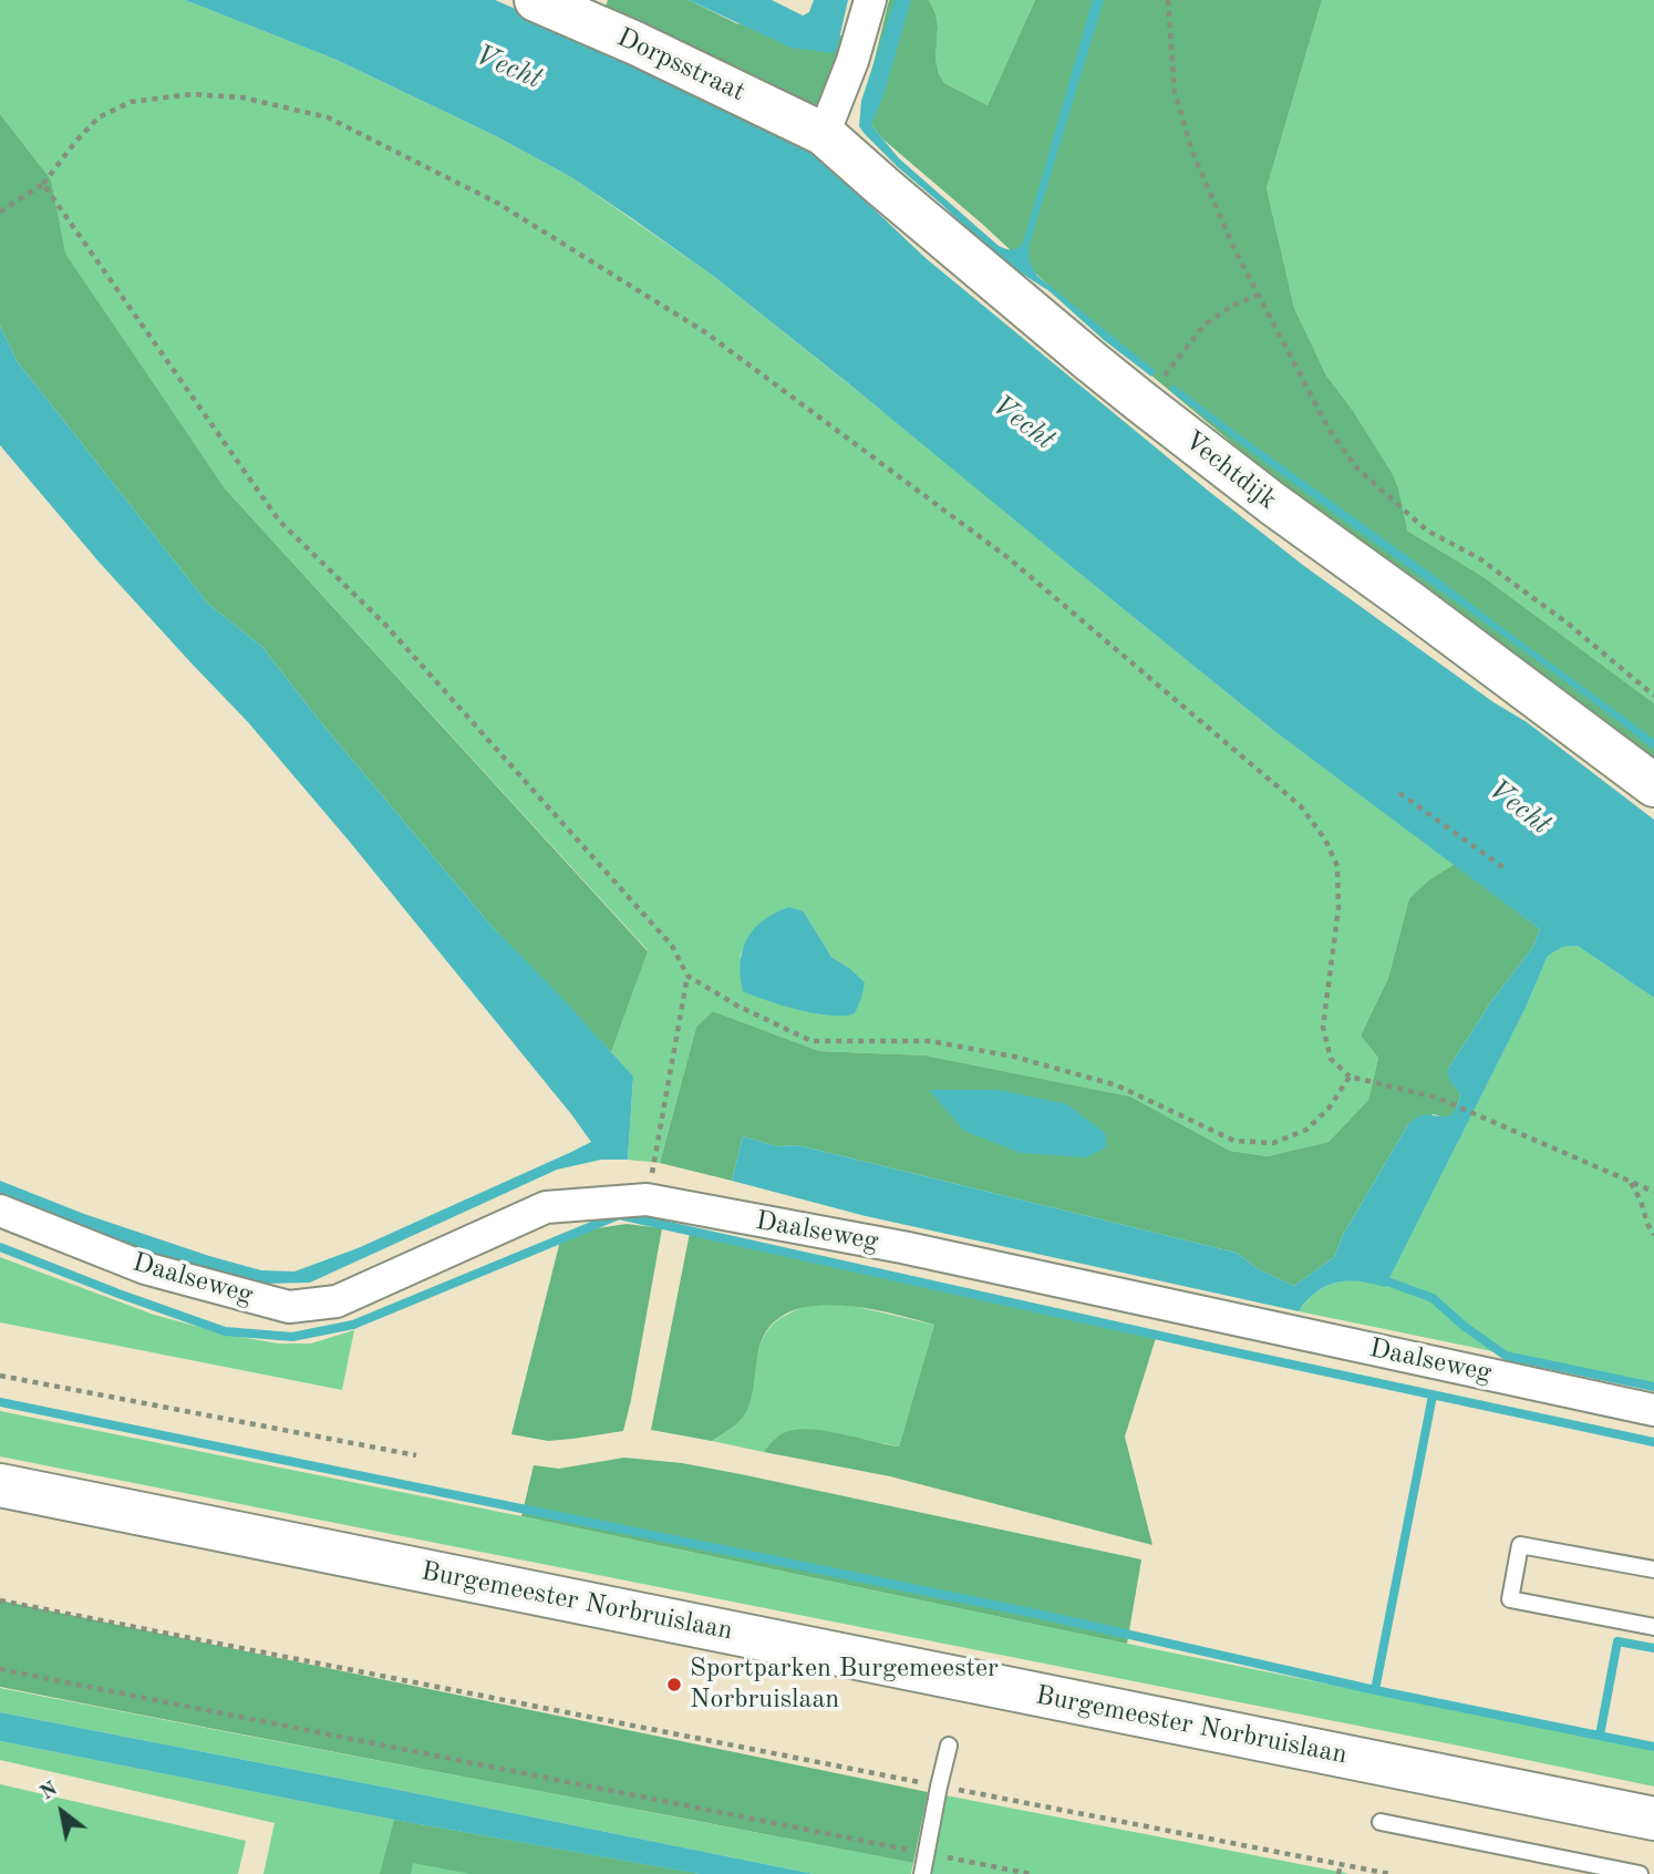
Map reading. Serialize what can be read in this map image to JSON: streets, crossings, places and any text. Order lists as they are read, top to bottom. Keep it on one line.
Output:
{"streets":{"main road":["Dorpsstraat","Vechtdijk","Burgemeester Norbruislaan"],"street":["Daalseweg"]},"crossings":[["Dorpsstraat","Vechtdijk"]],"water":["Vecht"],"places":["Sportparken Burgemeester Norbruislaan"],"north":"top left"}
